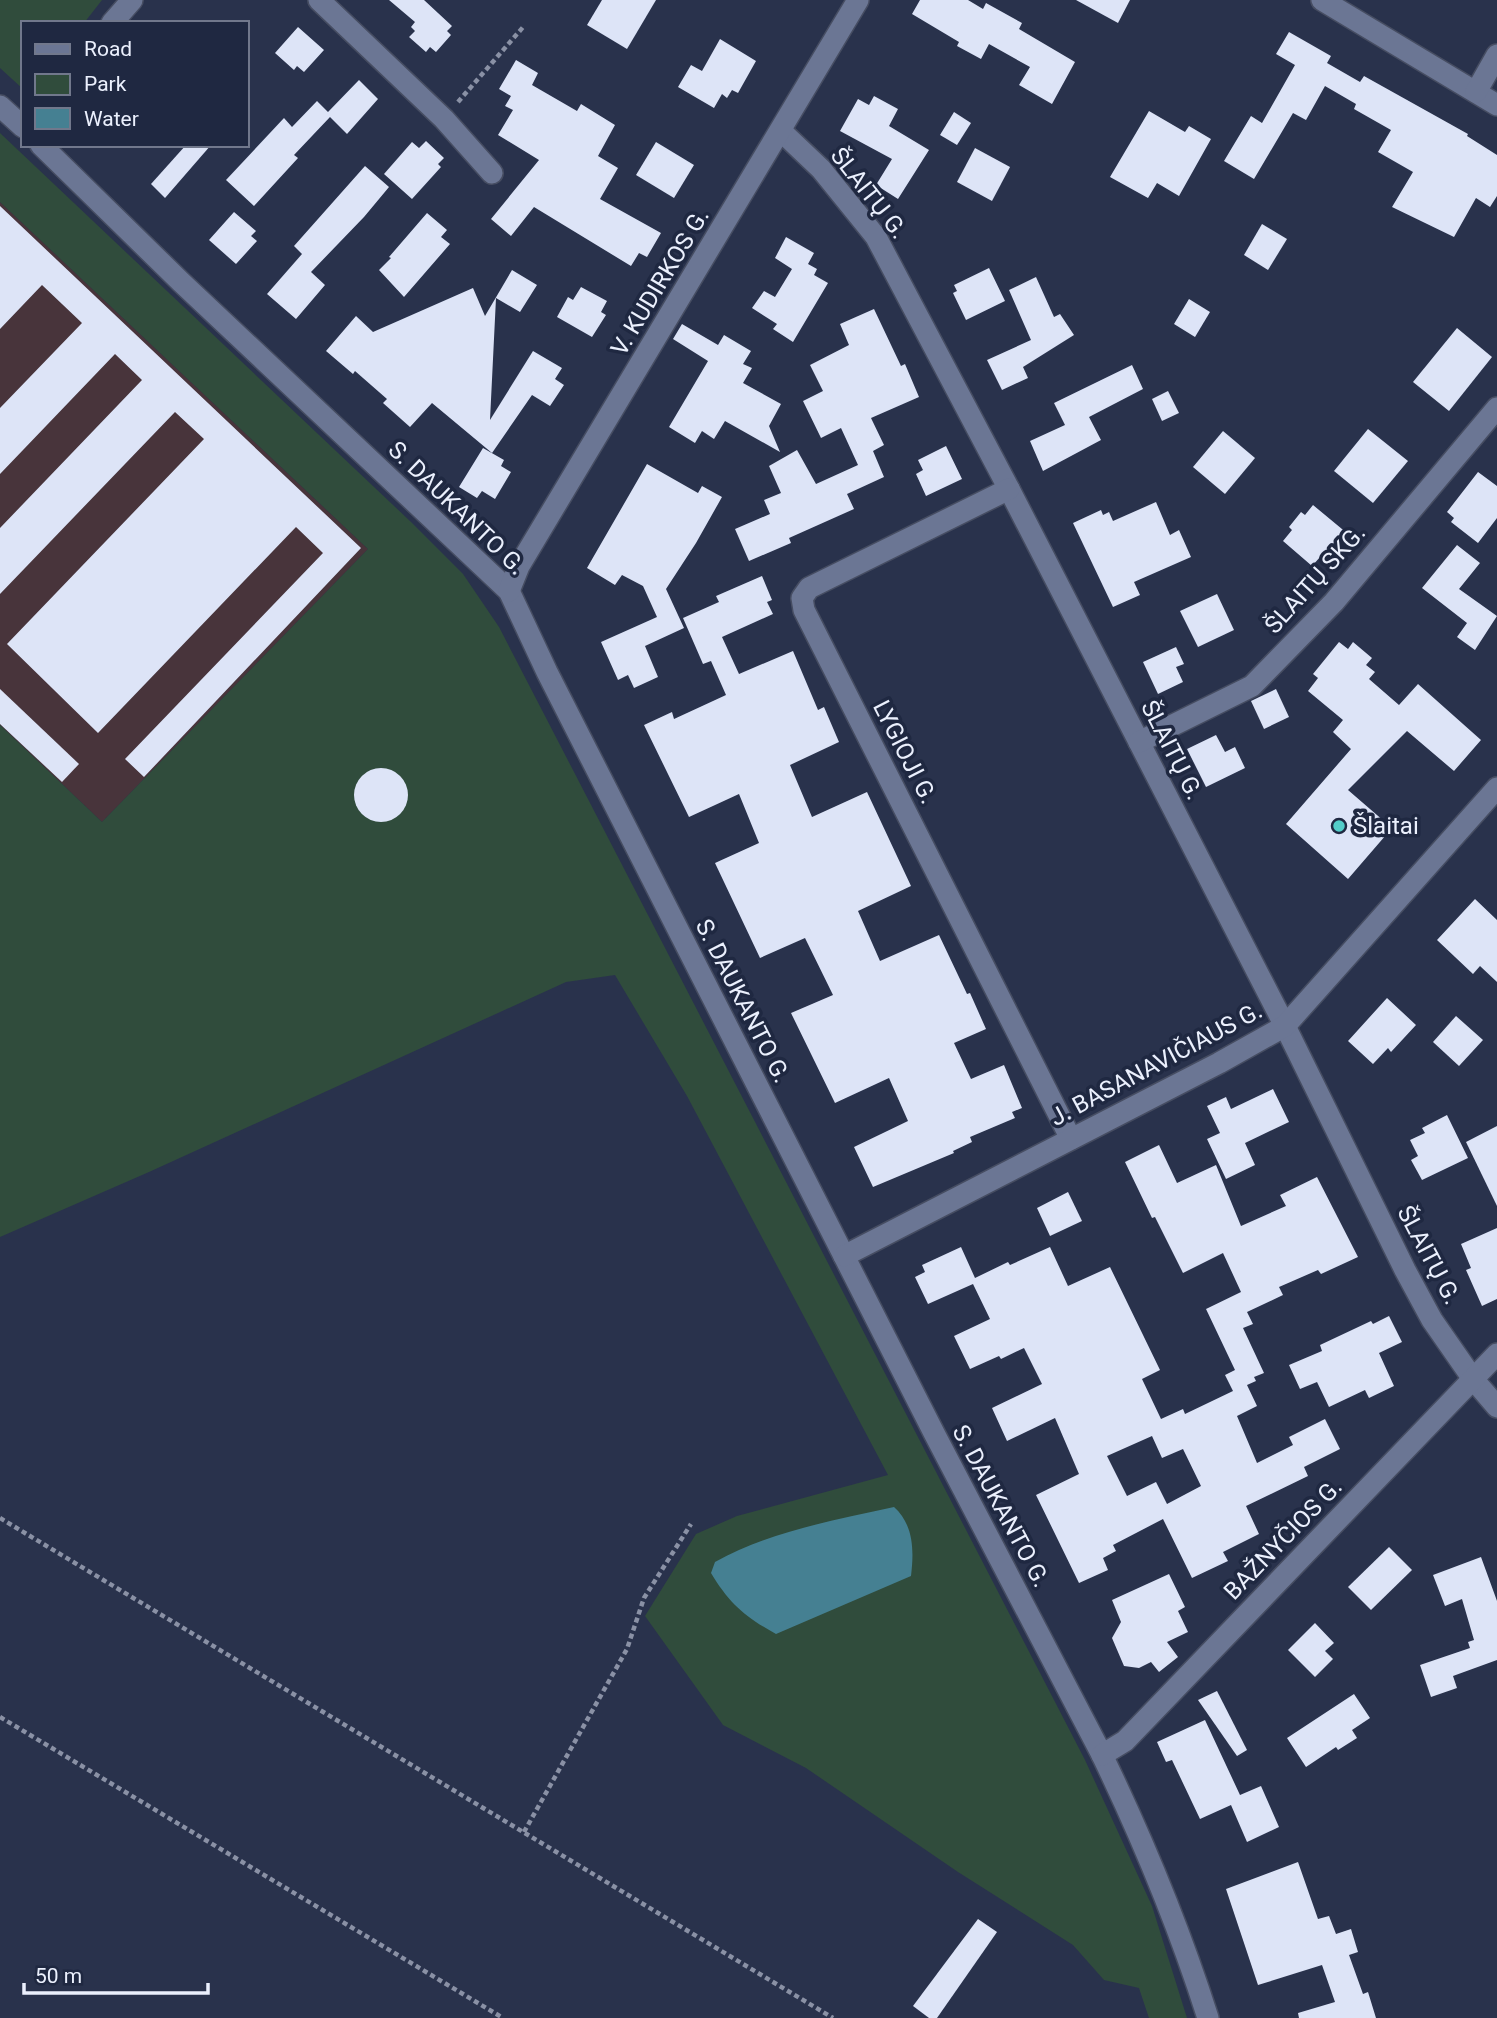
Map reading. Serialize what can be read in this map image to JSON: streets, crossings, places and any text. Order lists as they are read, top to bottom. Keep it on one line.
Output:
{"streets":{"street":["ŠLAITŲ G.","V. KUDIRKOS G.","S. DAUKANTO G.","ŠLAITŲ SKG.","LYGIOJI G.","J. BASANAVIČIAUS G.","BAŽNYČIOS G."]},"crossings":[["ŠLAITŲ G.","V. KUDIRKOS G."],["ŠLAITŲ G.","ŠLAITŲ SKG."],["ŠLAITŲ G.","LYGIOJI G."],["ŠLAITŲ G.","J. BASANAVIČIAUS G."],["ŠLAITŲ G.","BAŽNYČIOS G."],["V. KUDIRKOS G.","S. DAUKANTO G."],["S. DAUKANTO G.","J. BASANAVIČIAUS G."],["S. DAUKANTO G.","BAŽNYČIOS G."],["LYGIOJI G.","J. BASANAVIČIAUS G."]],"places":["Šlaitai"],"legend":["Road","Park","Water"],"scale_bar":"50 m"}
